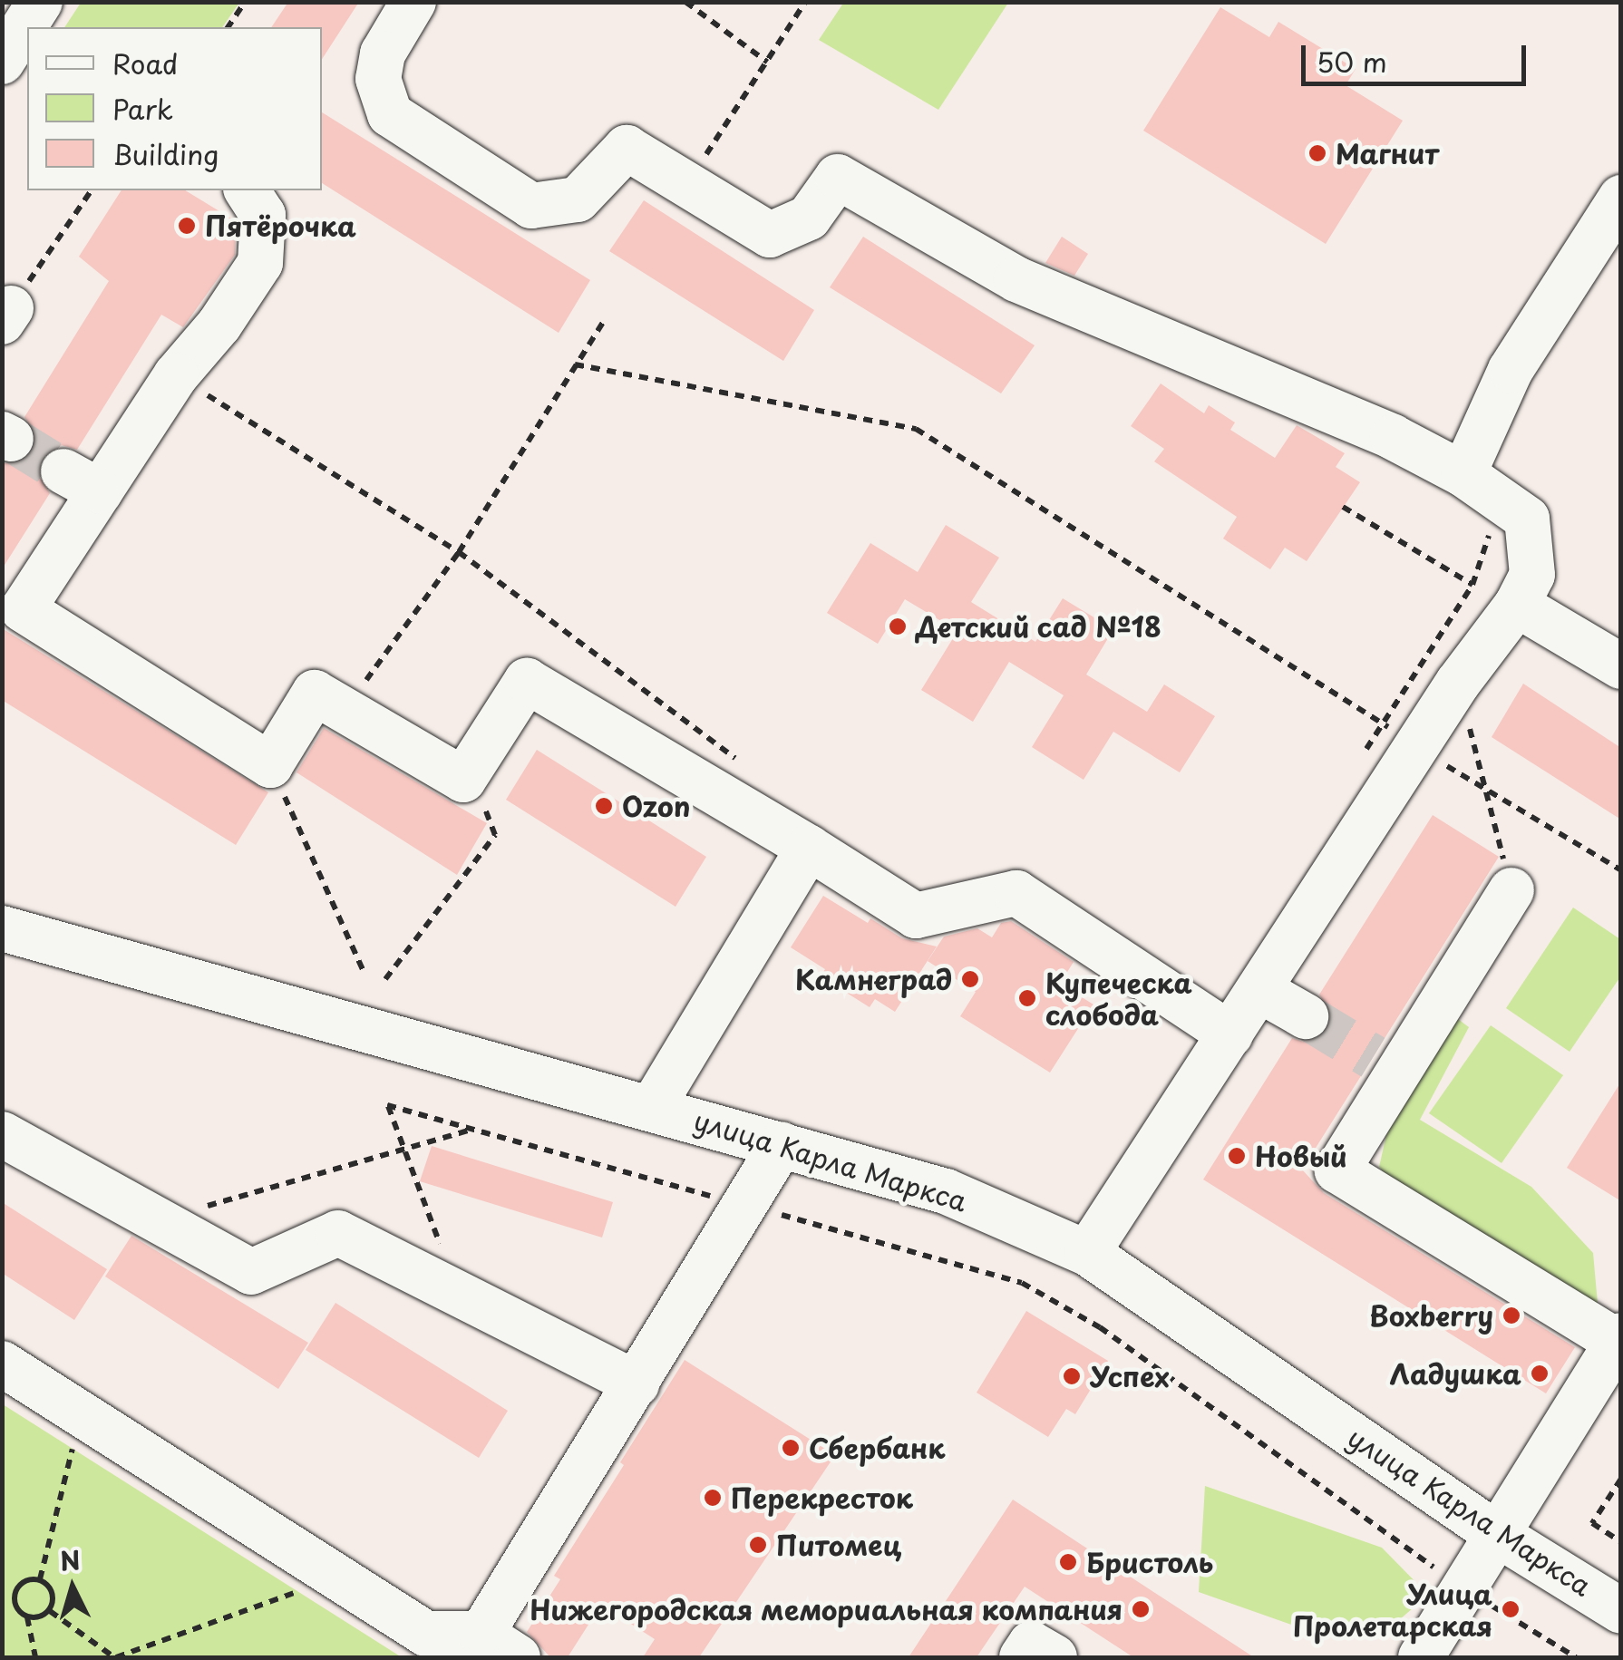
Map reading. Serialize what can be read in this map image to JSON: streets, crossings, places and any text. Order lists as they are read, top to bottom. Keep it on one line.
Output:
{"streets":{"street":["улица Карла Маркса"]},"places":["Магнит","Пятёрочка","Детский сад №18","Ozon","Камнеград","Купеческа слобода","Новый","Boxberry","Ладушка","Успех","Сбербанк","Перекресток","Питомец","Бристоль","Нижегородская мемориальная компания","Улица Пролетарская"],"legend":["Road","Park","Building"],"scale_bar":"50 m","north":"top"}
